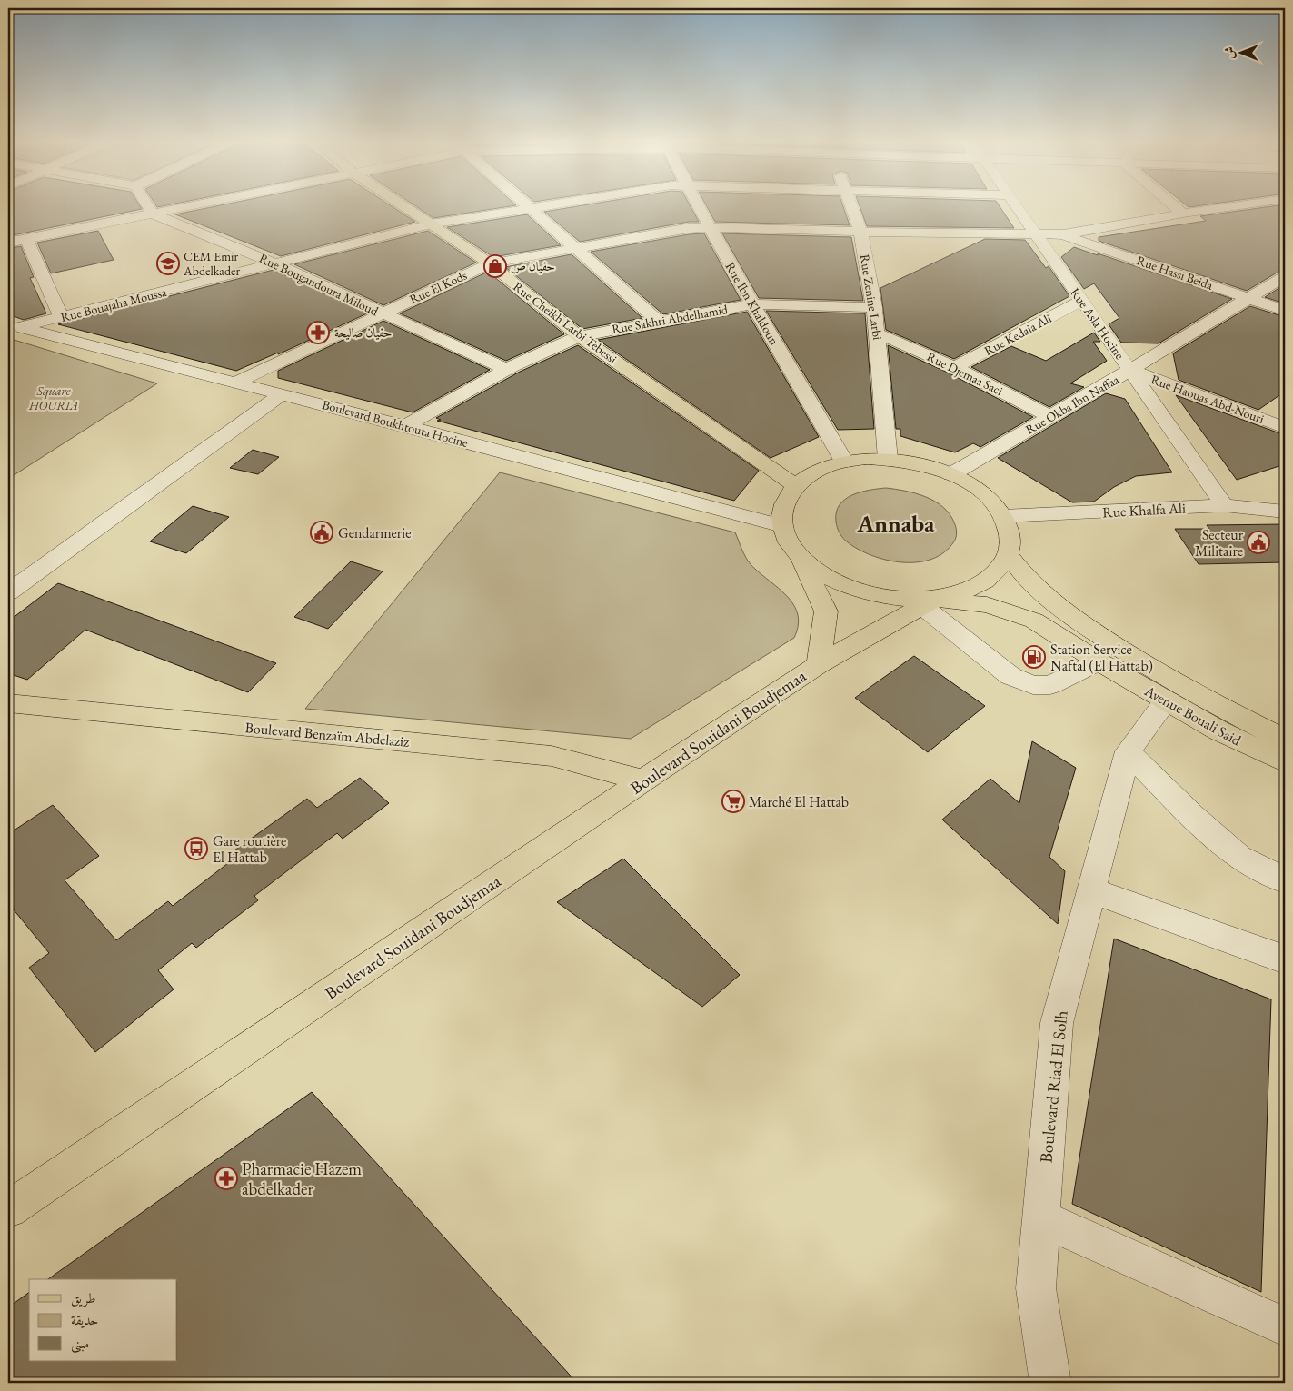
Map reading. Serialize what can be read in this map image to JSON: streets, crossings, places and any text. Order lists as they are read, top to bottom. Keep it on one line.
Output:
{"streets":{"main road":["Rue Cheikh Larbi Tebessi","Avenue Bouali Said","Boulevard Souidani Boudjemaa","Boulevard Benzaïm Abdelaziz"],"street":["Rue Hassi Beida","Rue Bougandoura Miloud","Rue El Kods","Rue Zenine Larbi","Rue Ibn Khaldoun","Rue Bouajaha Moussa","Rue Sakhri Abdelhamid","Rue Asla Hocine","Rue Kedaia Ali","Rue Djemaa Saci","Rue Haouas Abd-Nouri","Rue Okba Ibn Naffaa","Boulevard Boukhtouta Hocine","Rue Khalfa Ali","Boulevard Riad El Solh"]},"crossings":[["Rue Hassi Beida","Rue El Kods"],["Rue Hassi Beida","Rue Okba Ibn Naffaa"],["Rue Bougandoura Miloud","Rue El Kods"],["Rue Bougandoura Miloud","Rue Bouajaha Moussa"],["Rue Bougandoura Miloud","Rue Sakhri Abdelhamid"],["Rue El Kods","Rue Zenine Larbi"],["Rue El Kods","Rue Ibn Khaldoun"],["Rue El Kods","Rue Cheikh Larbi Tebessi"],["Rue El Kods","Rue Asla Hocine"],["Rue El Kods","Boulevard Boukhtouta Hocine"],["Rue Zenine Larbi","Rue Sakhri Abdelhamid"],["Rue Zenine Larbi","Rue Djemaa Saci"],["Rue Ibn Khaldoun","Rue Sakhri Abdelhamid"],["Rue Bouajaha Moussa","Rue Cheikh Larbi Tebessi"],["Rue Bouajaha Moussa","Boulevard Boukhtouta Hocine"],["Rue Sakhri Abdelhamid","Rue Cheikh Larbi Tebessi"],["Rue Sakhri Abdelhamid","Boulevard Boukhtouta Hocine"],["Rue Asla Hocine","Rue Kedaia Ali"],["Rue Asla Hocine","Rue Haouas Abd-Nouri"],["Rue Asla Hocine","Rue Okba Ibn Naffaa"],["Rue Asla Hocine","Rue Khalfa Ali"],["Rue Kedaia Ali","Rue Djemaa Saci"],["Rue Djemaa Saci","Rue Okba Ibn Naffaa"],["Rue Haouas Abd-Nouri","Rue Okba Ibn Naffaa"],["Avenue Bouali Said","Boulevard Souidani Boudjemaa"],["Avenue Bouali Said","Boulevard Riad El Solh"],["Boulevard Souidani Boudjemaa","Boulevard Benzaïm Abdelaziz"]],"districts":["Annaba"],"parks":["Square HOURIA"],"places":{"school or university":["CEM Emir Abdelkader"],"shop":["حفيان ص"],"pharmacy":["حفيان صاليحة","Pharmacie Hazem abdelkader"],"public building":["Gendarmerie","Secteur Militaire"],"fuel station":["Station Service Naftal (El Hattab)"],"supermarket":["Marché El Hattab"],"bus stop":["Gare routière El Hattab"]},"legend":["طريق","حديقة","مبنى"],"north":"left"}
